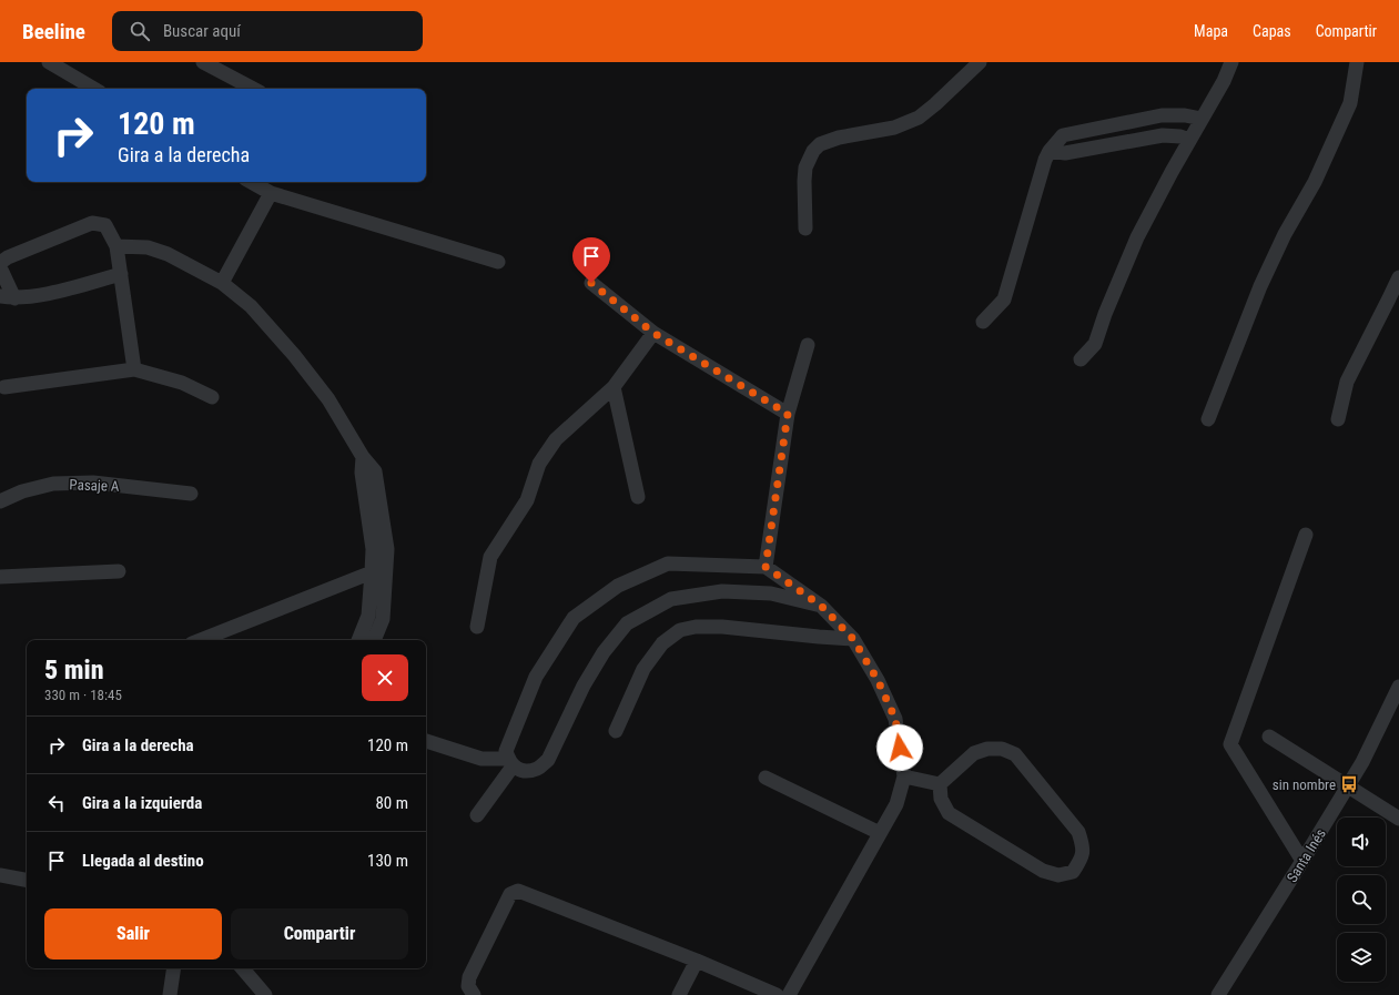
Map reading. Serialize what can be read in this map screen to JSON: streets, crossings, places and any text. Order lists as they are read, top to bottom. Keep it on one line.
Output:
{"streets":{"street":["Pasaje A","Santa Inés"]},"places":{"bus stop":["sin nombre"]},"page":{"header":"Beeline","search":"Buscar aquí","nav":["Mapa","Capas","Compartir"],"turn":["120 m","Gira a la derecha"],"heading":["5 min","330 m · 18:45"],"list":[{"name":"Gira a la derecha","value":"120 m"},{"name":"Gira a la izquierda","value":"80 m"},{"name":"Llegada al destino","value":"130 m"}],"buttons":["Salir","Compartir"]}}
